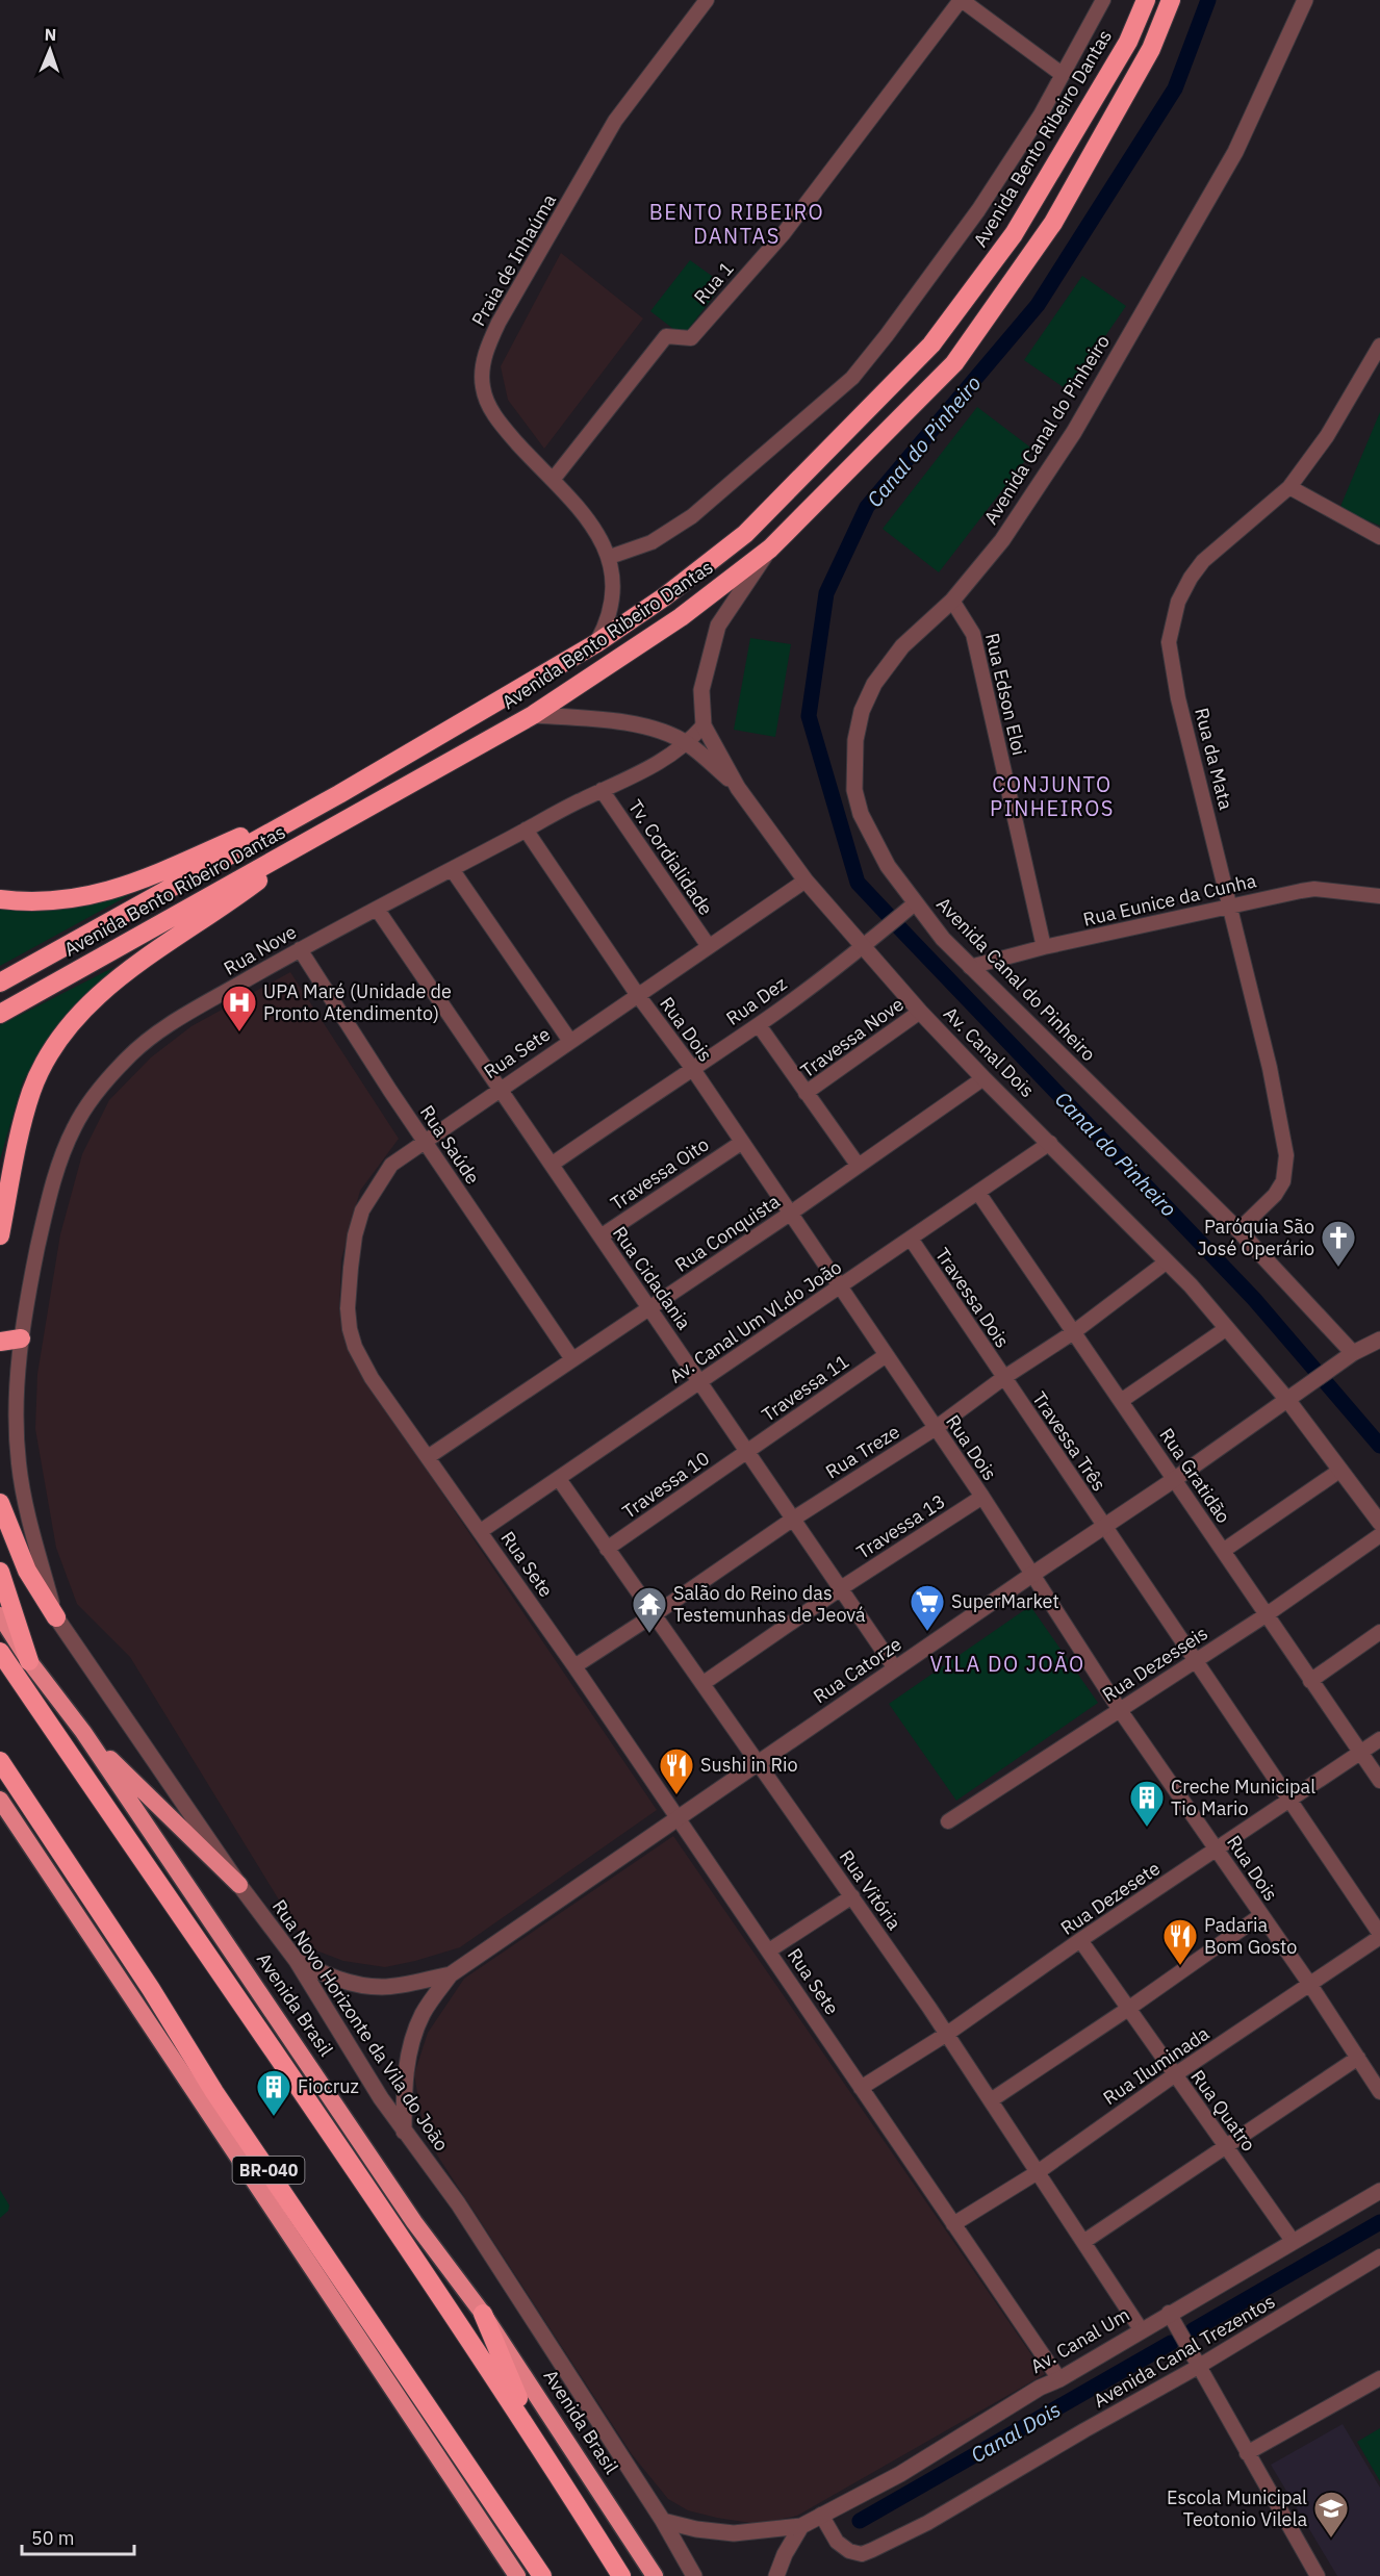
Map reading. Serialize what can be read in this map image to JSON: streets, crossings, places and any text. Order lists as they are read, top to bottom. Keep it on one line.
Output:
{"streets":{"highway":["Avenida Bento Ribeiro Dantas","Avenida Brasil","BR-040"],"street":["Praia de Inhaúma","Rua 1","Avenida Canal do Pinheiro","Rua Edson Eloi","Rua da Mata","Tv. Cordialidade","Rua Eunice da Cunha","Rua Nove","Rua Dez","Rua Dois","Travessa Nove","Av. Canal Dois","Rua Sete","Rua Saúde","Travessa Oito","Rua Conquista","Rua Cidadania","Travessa Dois","Av. Canal Um Vl.do João","Travessa 11","Travessa Três","Rua Treze","Rua Gratidão","Travessa 10","Travessa 13","Rua Dezesseis","Rua Catorze","Rua Vitória","Rua Dezesete","Rua Novo Horizonte da Vila do João","Rua Iluminada","Rua Quatro","Av. Canal Um","Avenida Canal Trezentos"]},"crossings":[["Avenida Bento Ribeiro Dantas","Praia de Inhaúma"],["Praia de Inhaúma","Rua 1"],["Avenida Canal do Pinheiro","Rua Edson Eloi"],["Avenida Canal do Pinheiro","Rua da Mata"],["Avenida Canal do Pinheiro","Rua Eunice da Cunha"],["Avenida Canal do Pinheiro","Rua Dez"],["Avenida Canal do Pinheiro","Rua Catorze"],["Rua Edson Eloi","Rua Eunice da Cunha"],["Rua da Mata","Rua Eunice da Cunha"],["Tv. Cordialidade","Rua Nove"],["Tv. Cordialidade","Rua Sete"],["Rua Nove","Rua Dois"],["Rua Nove","Rua Saúde"],["Rua Nove","Rua Cidadania"],["Rua Nove","Rua Novo Horizonte da Vila do João"],["Rua Dez","Rua Dois"],["Rua Dez","Av. Canal Dois"],["Rua Dez","Rua Cidadania"],["Rua Dois","Rua Sete"],["Rua Dois","Travessa Oito"],["Rua Dois","Rua Conquista"],["Rua Dois","Av. Canal Um Vl.do João"],["Rua Dois","Travessa 11"],["Rua Dois","Rua Treze"],["Rua Dois","Travessa 13"],["Rua Dois","Rua Dezesseis"],["Rua Dois","Rua Catorze"],["Rua Dois","Rua Dezesete"],["Rua Dois","Rua Iluminada"],["Travessa Nove","Av. Canal Dois"],["Av. Canal Dois","Rua Sete"],["Av. Canal Dois","Rua Conquista"],["Av. Canal Dois","Av. Canal Um Vl.do João"],["Av. Canal Dois","Rua Treze"],["Av. Canal Dois","Rua Catorze"],["Rua Sete","Rua Saúde"],["Rua Sete","Rua Conquista"],["Rua Sete","Rua Cidadania"],["Rua Sete","Av. Canal Um Vl.do João"],["Rua Sete","Rua Treze"],["Rua Sete","Rua Catorze"],["Rua Sete","Rua Dezesete"],["Rua Sete","Rua Iluminada"],["Rua Sete","Av. Canal Um"],["Rua Saúde","Rua Conquista"],["Travessa Oito","Rua Cidadania"],["Rua Conquista","Rua Cidadania"],["Rua Cidadania","Av. Canal Um Vl.do João"],["Rua Cidadania","Travessa 11"],["Rua Cidadania","Rua Treze"],["Rua Cidadania","Travessa 10"],["Rua Cidadania","Travessa 13"],["Rua Cidadania","Rua Catorze"],["Travessa Dois","Av. Canal Um Vl.do João"],["Travessa Dois","Travessa Três"],["Travessa Dois","Rua Treze"],["Av. Canal Um Vl.do João","Rua Gratidão"],["Av. Canal Um Vl.do João","Rua Vitória"],["Travessa 11","Travessa 10"],["Travessa Três","Rua Treze"],["Travessa Três","Rua Dezesseis"],["Travessa Três","Rua Catorze"],["Travessa Três","Rua Dezesete"],["Travessa Três","Rua Iluminada"],["Rua Treze","Rua Gratidão"],["Rua Treze","Rua Vitória"],["Rua Gratidão","Rua Dezesseis"],["Rua Gratidão","Rua Catorze"],["Rua Gratidão","Rua Dezesete"],["Travessa 10","Rua Vitória"],["Travessa 13","Rua Vitória"],["Rua Catorze","Rua Vitória"],["Rua Catorze","Rua Novo Horizonte da Vila do João"],["Rua Vitória","Rua Dezesete"],["Rua Vitória","Rua Iluminada"],["Rua Vitória","Av. Canal Um"],["Rua Dezesete","Rua Quatro"],["Rua Iluminada","Rua Quatro"],["Rua Quatro","Av. Canal Um"],["Av. Canal Um","Avenida Canal Trezentos"]],"districts":["BENTO RIBEIRO DANTAS","CONJUNTO PINHEIROS","VILA DO JOÃO"],"water":["Canal do Pinheiro","Canal Dois"],"places":{"hospital":["UPA Maré (Unidade de Pronto Atendimento)"],"church":["Paróquia São José Operário"],"supermarket":["SuperMarket"],"temple":["Salão do Reino das Testemunhas de Jeová"],"restaurant":["Sushi in Rio","Padaria Bom Gosto"],"building":["Creche Municipal Tio Mario","Fiocruz"],"school or university":["Escola Municipal Teotonio Vilela"]},"scale_bar":"50 m","north":"top"}
